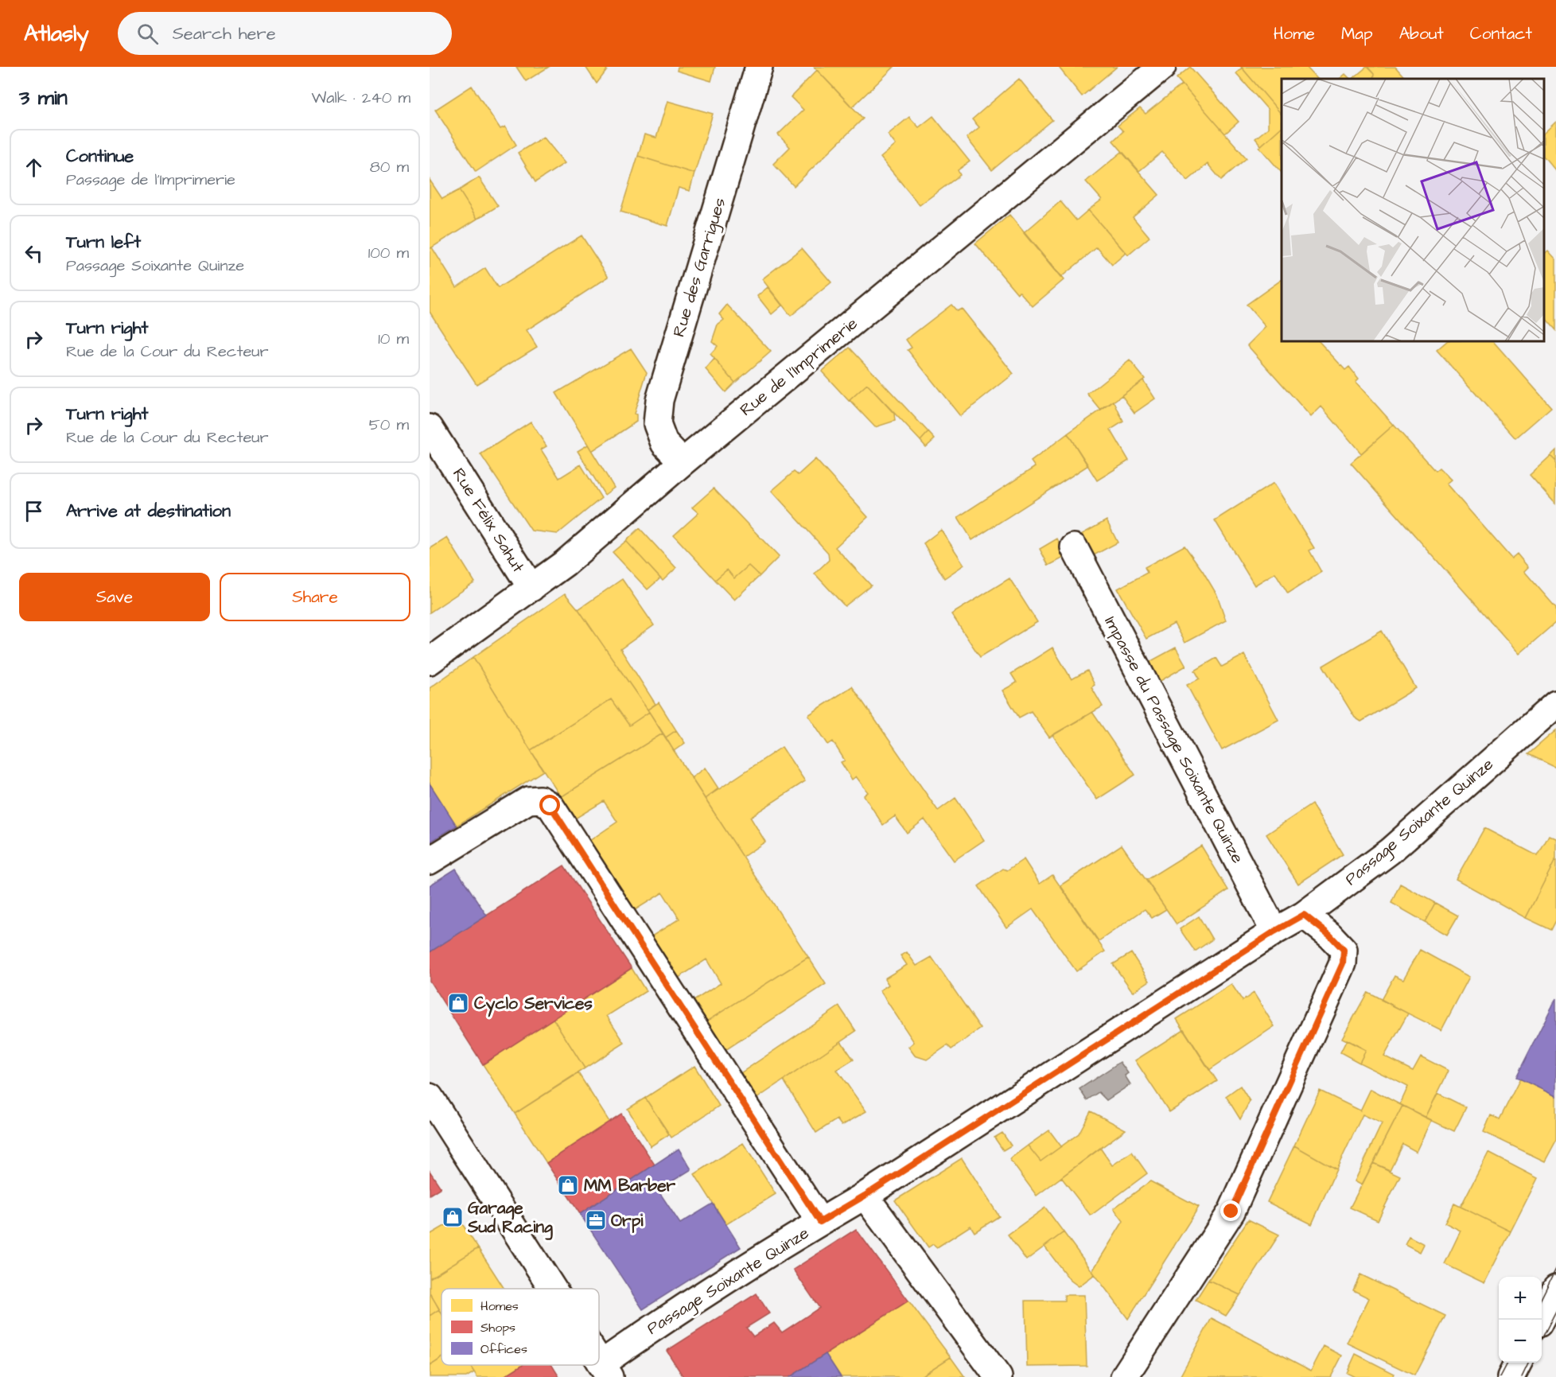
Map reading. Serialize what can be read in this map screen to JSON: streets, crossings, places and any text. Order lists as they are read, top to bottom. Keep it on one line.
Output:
{"streets":{"street":["Rue des Garrigues","Rue de l'Imprimerie","Rue Félix Sahut","Impasse du Passage Soixante Quinze","Passage Soixante Quinze"]},"crossings":[["Rue des Garrigues","Rue de l'Imprimerie"],["Rue de l'Imprimerie","Rue Félix Sahut"],["Impasse du Passage Soixante Quinze","Passage Soixante Quinze"]],"places":{"shop":["Cyclo Services","MM Barber","Garage Sud Racing"],"office":["Orpi"]},"legend":["Homes","Shops","Offices"],"page":{"header":"Atlasly","search":"Search here","nav":["Home","Map","About","Contact"],"heading":["3 min","Walk · 240 m"],"list":[["Continue","Passage de l'Imprimerie","80 m"],["Turn left","Passage Soixante Quinze","100 m"],["Turn right","Rue de la Cour du Recteur","10 m"],["Turn right","Rue de la Cour du Recteur","50 m"],"Arrive at destination"],"buttons":["Save","Share"],"map_buttons":["+","−"]}}
